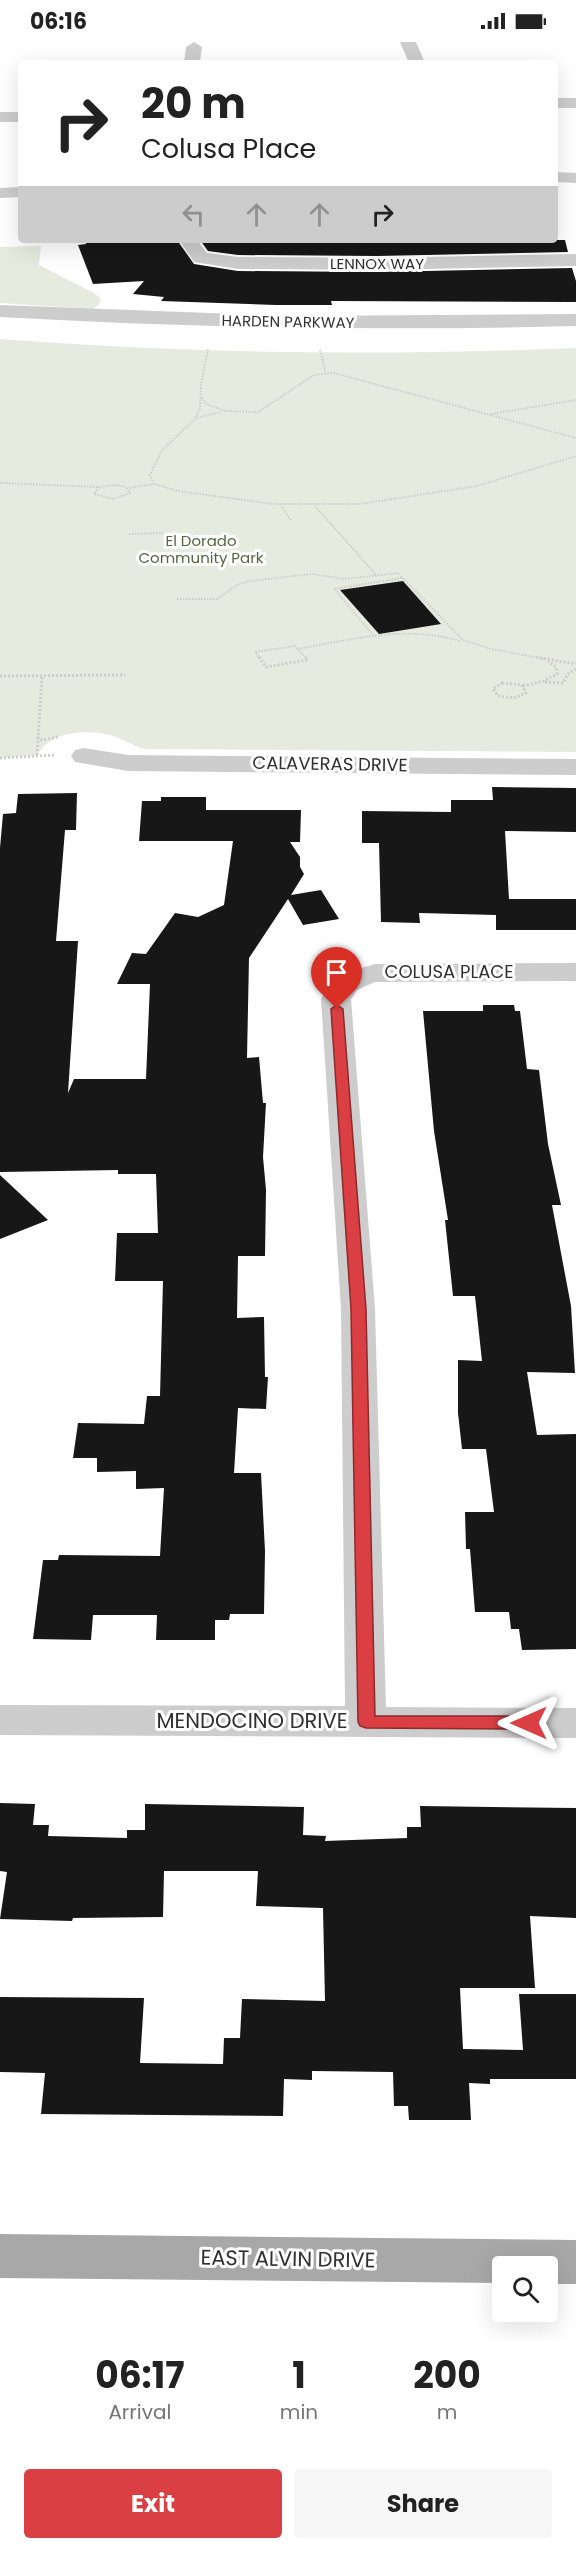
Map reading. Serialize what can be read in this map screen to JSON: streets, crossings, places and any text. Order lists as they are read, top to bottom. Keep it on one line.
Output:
{"streets":{"main road":["EAST ALVIN DRIVE"],"street":["LENNOX WAY","HARDEN PARKWAY","CALAVERAS DRIVE","COLUSA PLACE","MENDOCINO DRIVE"]},"crossings":[["COLUSA PLACE","MENDOCINO DRIVE"]],"parks":["El Dorado Community Park"],"page":{"status":"06:16","turn":["20 m","Colusa Place"],"eta":["06:17","Arrival","1","min","200","m"],"buttons":["Exit","Share"]}}
